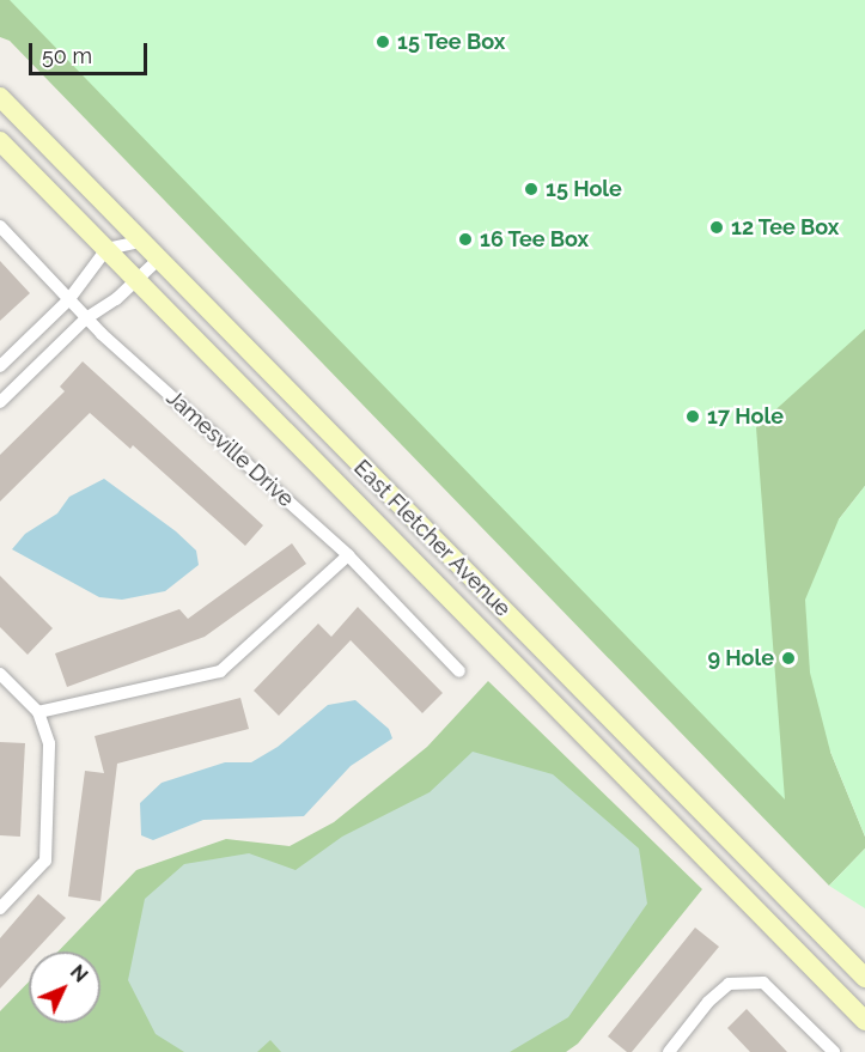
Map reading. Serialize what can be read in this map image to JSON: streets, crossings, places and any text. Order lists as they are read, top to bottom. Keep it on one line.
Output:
{"streets":{"main road":["East Fletcher Avenue"],"street":["Jamesville Drive"]},"places":["15 Tee Box","15 Hole","12 Tee Box","16 Tee Box","17 Hole","9 Hole"],"scale_bar":"50 m","north":"top right"}
